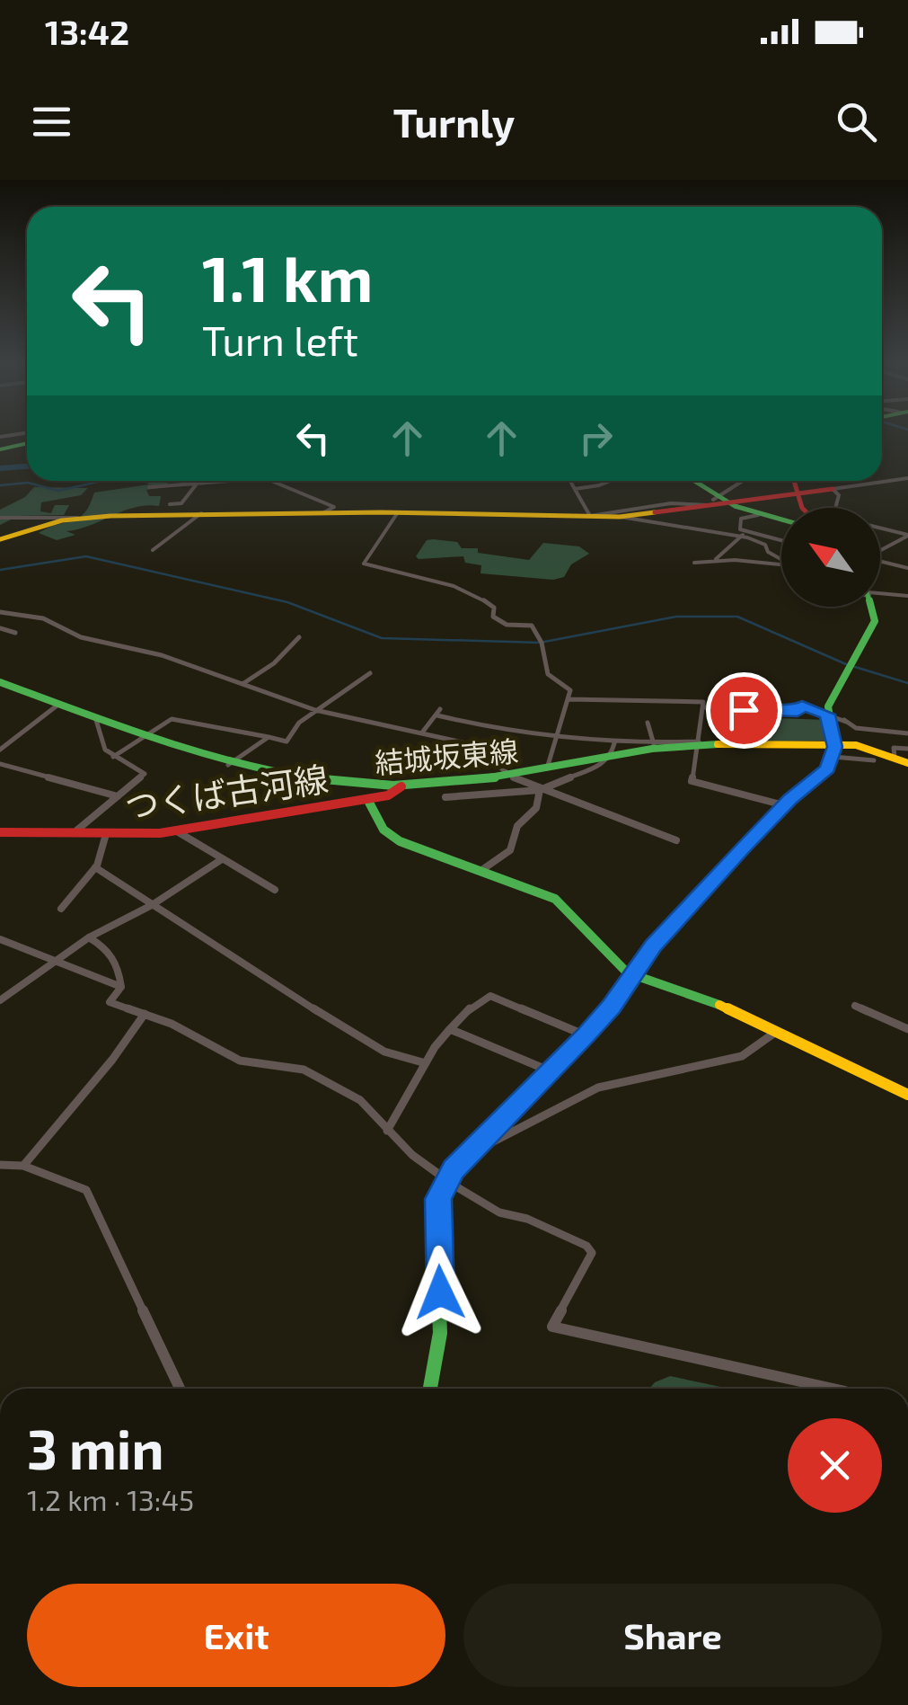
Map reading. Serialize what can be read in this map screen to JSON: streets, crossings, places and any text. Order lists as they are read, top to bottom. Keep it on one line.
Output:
{"streets":{"street":["結城坂東線","つくば古河線"]},"crossings":[["結城坂東線","つくば古河線"]],"north":"top left","page":{"status":"13:42","header":"Turnly","turn":["1.1 km","Turn left"],"heading":["3 min","1.2 km · 13:45"],"buttons":["Exit","Share"]}}
